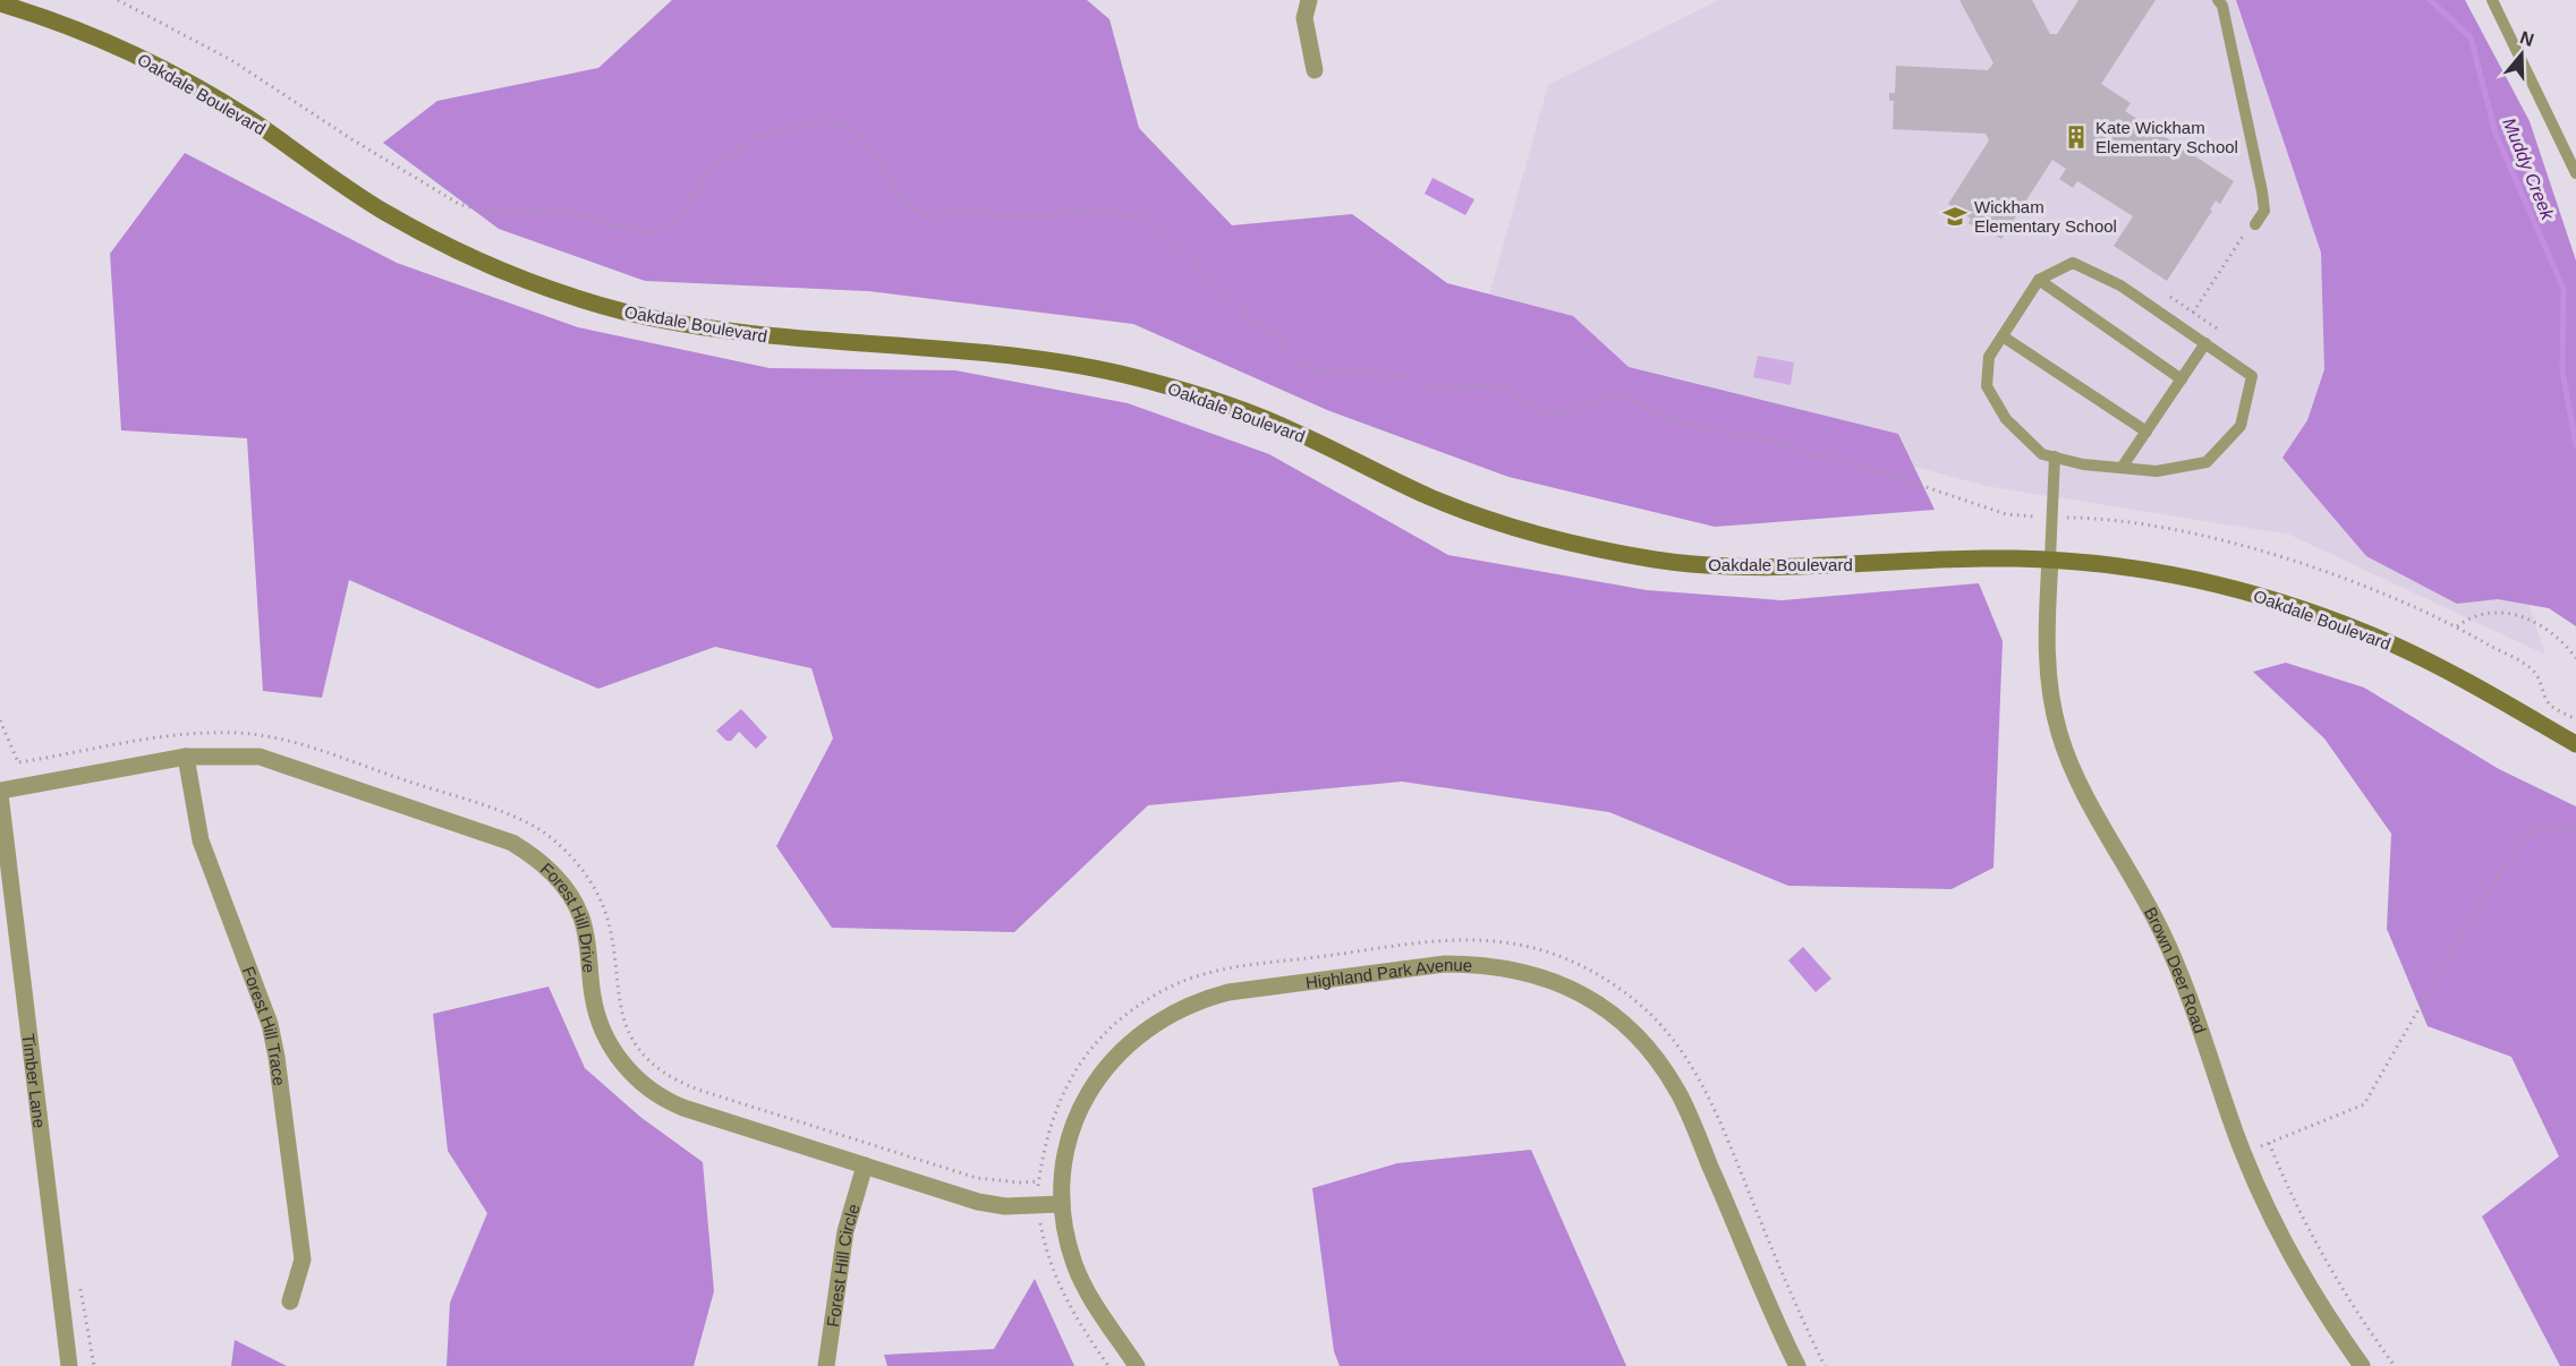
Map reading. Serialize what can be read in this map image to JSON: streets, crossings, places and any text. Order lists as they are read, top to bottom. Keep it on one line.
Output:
{"streets":{"main road":["Oakdale Boulevard"],"street":["Forest Hill Drive","Brown Deer Road","Highland Park Avenue","Forest Hill Trace","Timber Lane","Forest Hill Circle"]},"crossings":[["Oakdale Boulevard","Brown Deer Road"],["Forest Hill Drive","Highland Park Avenue"],["Forest Hill Drive","Forest Hill Trace"],["Forest Hill Drive","Timber Lane"],["Forest Hill Drive","Forest Hill Circle"]],"water":["Muddy Creek"],"places":{"building":["Kate Wickham Elementary School"],"school or university":["Wickham Elementary School"]},"north":"top"}
